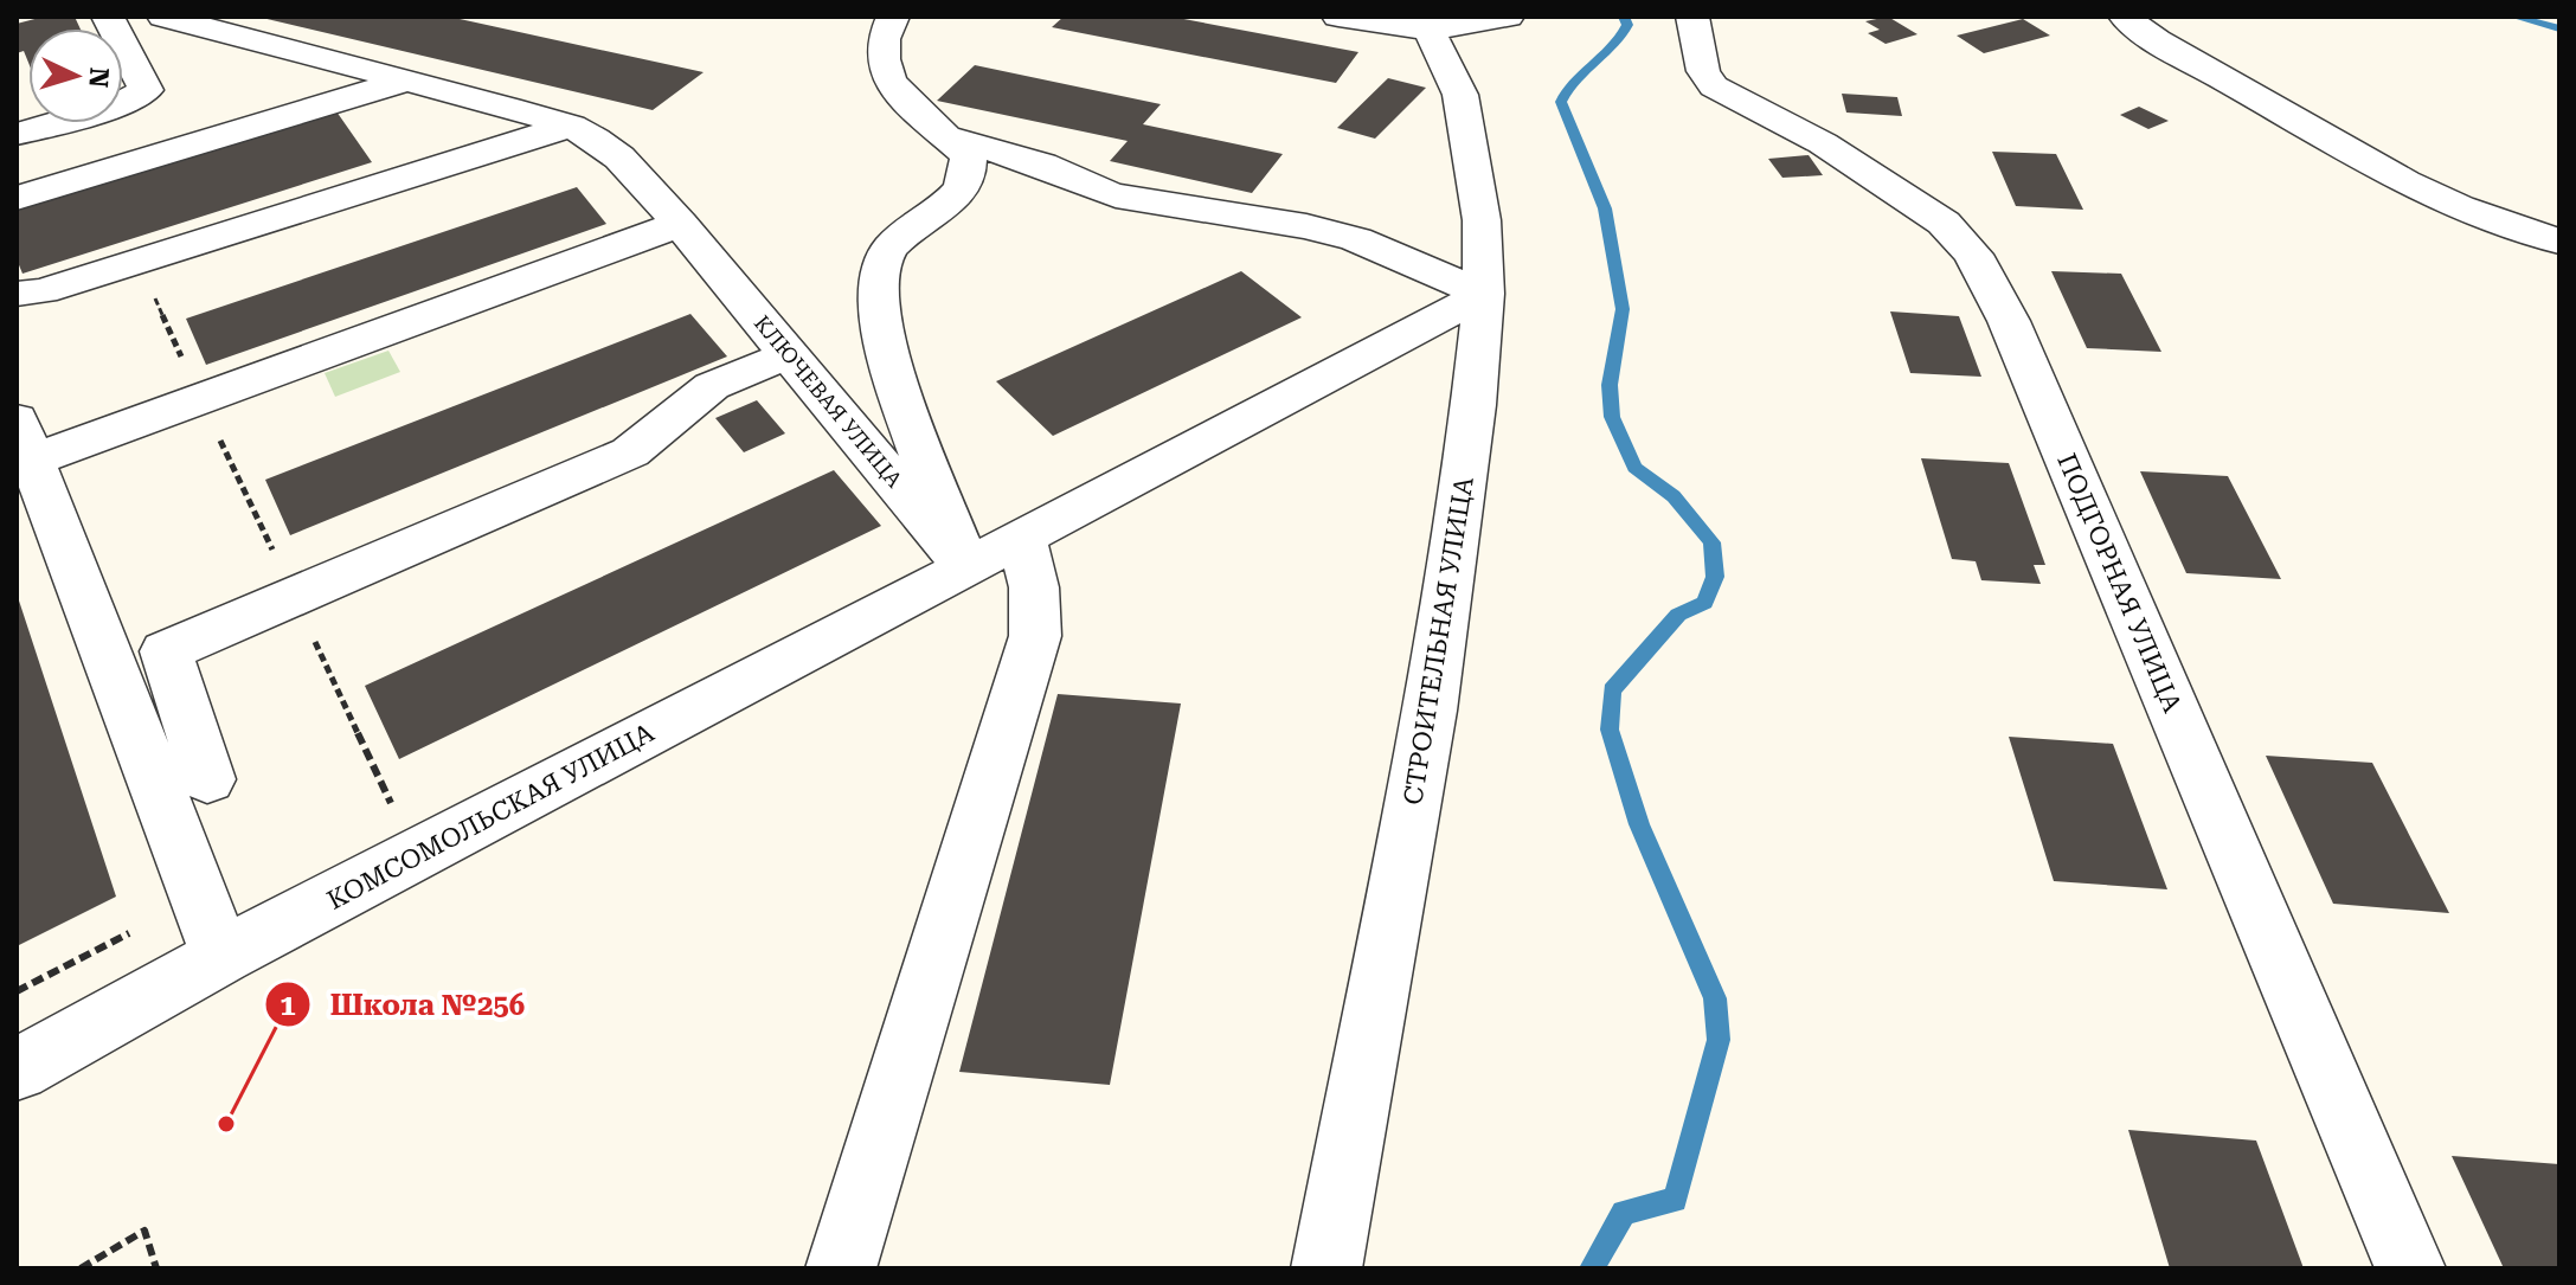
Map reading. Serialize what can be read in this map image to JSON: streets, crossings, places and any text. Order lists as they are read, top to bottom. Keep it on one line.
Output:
{"streets":{"street":["КЛЮЧЕВАЯ УЛИЦА","ПОДГОРНАЯ УЛИЦА","СТРОИТЕЛЬНАЯ УЛИЦА","КОМСОМОЛЬСКАЯ УЛИЦА"]},"crossings":[["КЛЮЧЕВАЯ УЛИЦА","КОМСОМОЛЬСКАЯ УЛИЦА"]],"places":["Школа №256"],"north":"right"}
